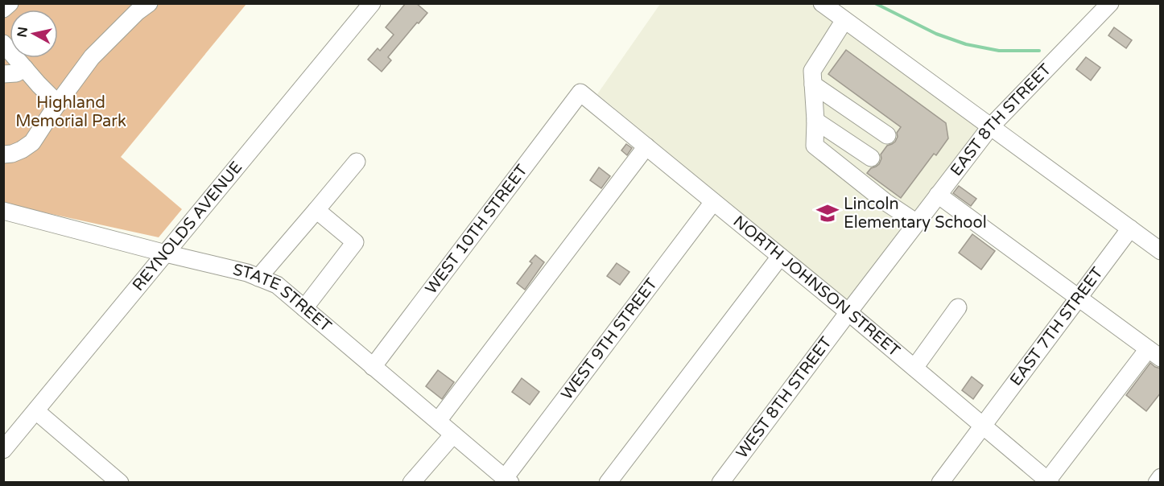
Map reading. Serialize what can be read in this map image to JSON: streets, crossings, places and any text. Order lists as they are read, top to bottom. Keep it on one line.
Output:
{"streets":{"street":["EAST 8TH STREET","REYNOLDS AVENUE","WEST 10TH STREET","NORTH JOHNSON STREET","STATE STREET","EAST 7TH STREET","WEST 9TH STREET","WEST 8TH STREET"]},"crossings":[["EAST 8TH STREET","NORTH JOHNSON STREET"],["EAST 8TH STREET","WEST 8TH STREET"],["REYNOLDS AVENUE","STATE STREET"],["WEST 10TH STREET","NORTH JOHNSON STREET"],["WEST 10TH STREET","STATE STREET"],["NORTH JOHNSON STREET","EAST 7TH STREET"],["NORTH JOHNSON STREET","WEST 9TH STREET"],["NORTH JOHNSON STREET","WEST 8TH STREET"],["STATE STREET","WEST 9TH STREET"]],"parks":["Highland Memorial Park"],"places":{"school or university":["Lincoln Elementary School"]},"north":"left"}
